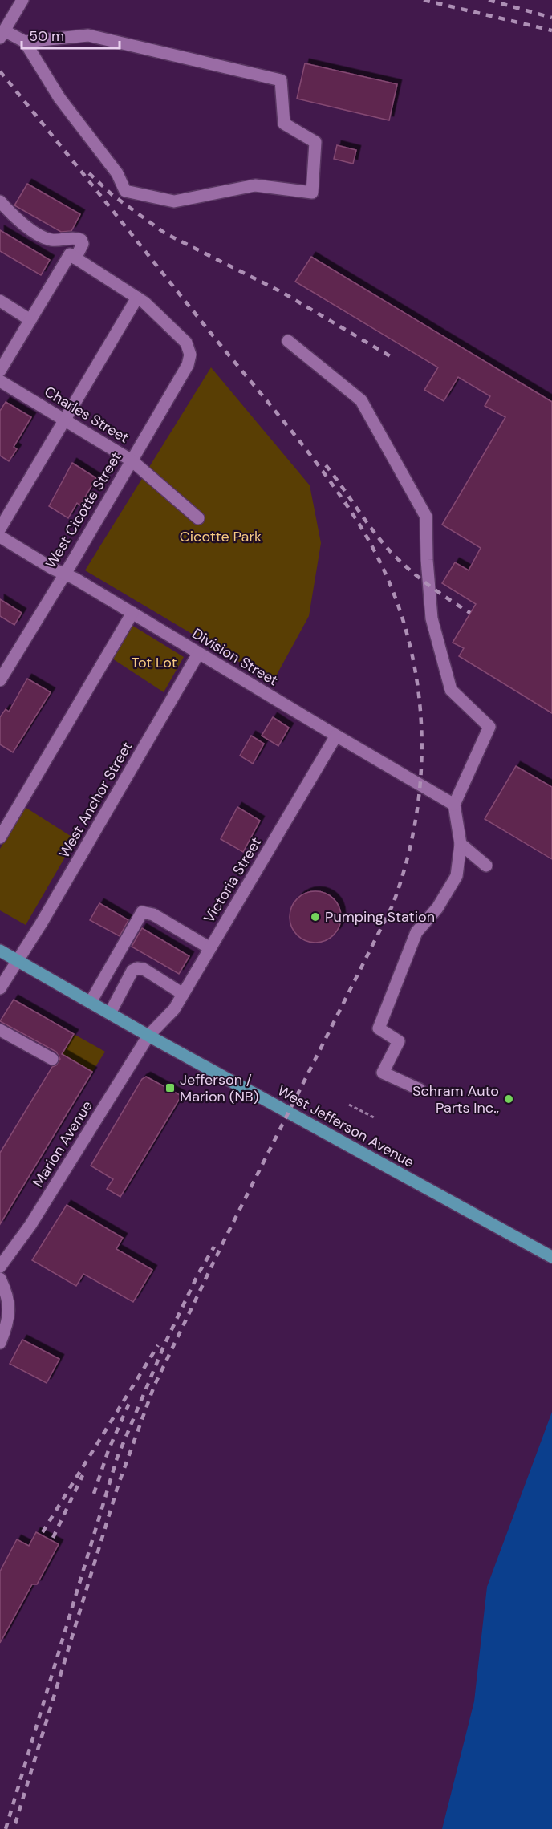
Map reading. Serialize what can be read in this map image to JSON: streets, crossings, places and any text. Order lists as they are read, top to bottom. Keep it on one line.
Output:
{"streets":{"main road":["West Jefferson Avenue"],"street":["Charles Street","West Cicotte Street","Division Street","West Anchor Street","Victoria Street","Marion Avenue"]},"crossings":[["Charles Street","West Cicotte Street"],["West Cicotte Street","Division Street"],["Division Street","West Anchor Street"],["Division Street","Victoria Street"],["West Anchor Street","West Jefferson Avenue"],["Victoria Street","West Jefferson Avenue"],["Victoria Street","Marion Avenue"],["West Jefferson Avenue","Marion Avenue"]],"parks":["Cicotte Park","Tot Lot"],"places":{"other":["Pumping Station","Schram Auto Parts Inc.,"],"transit":["Jefferson / Marion (NB)"]},"scale_bar":"50 m"}
